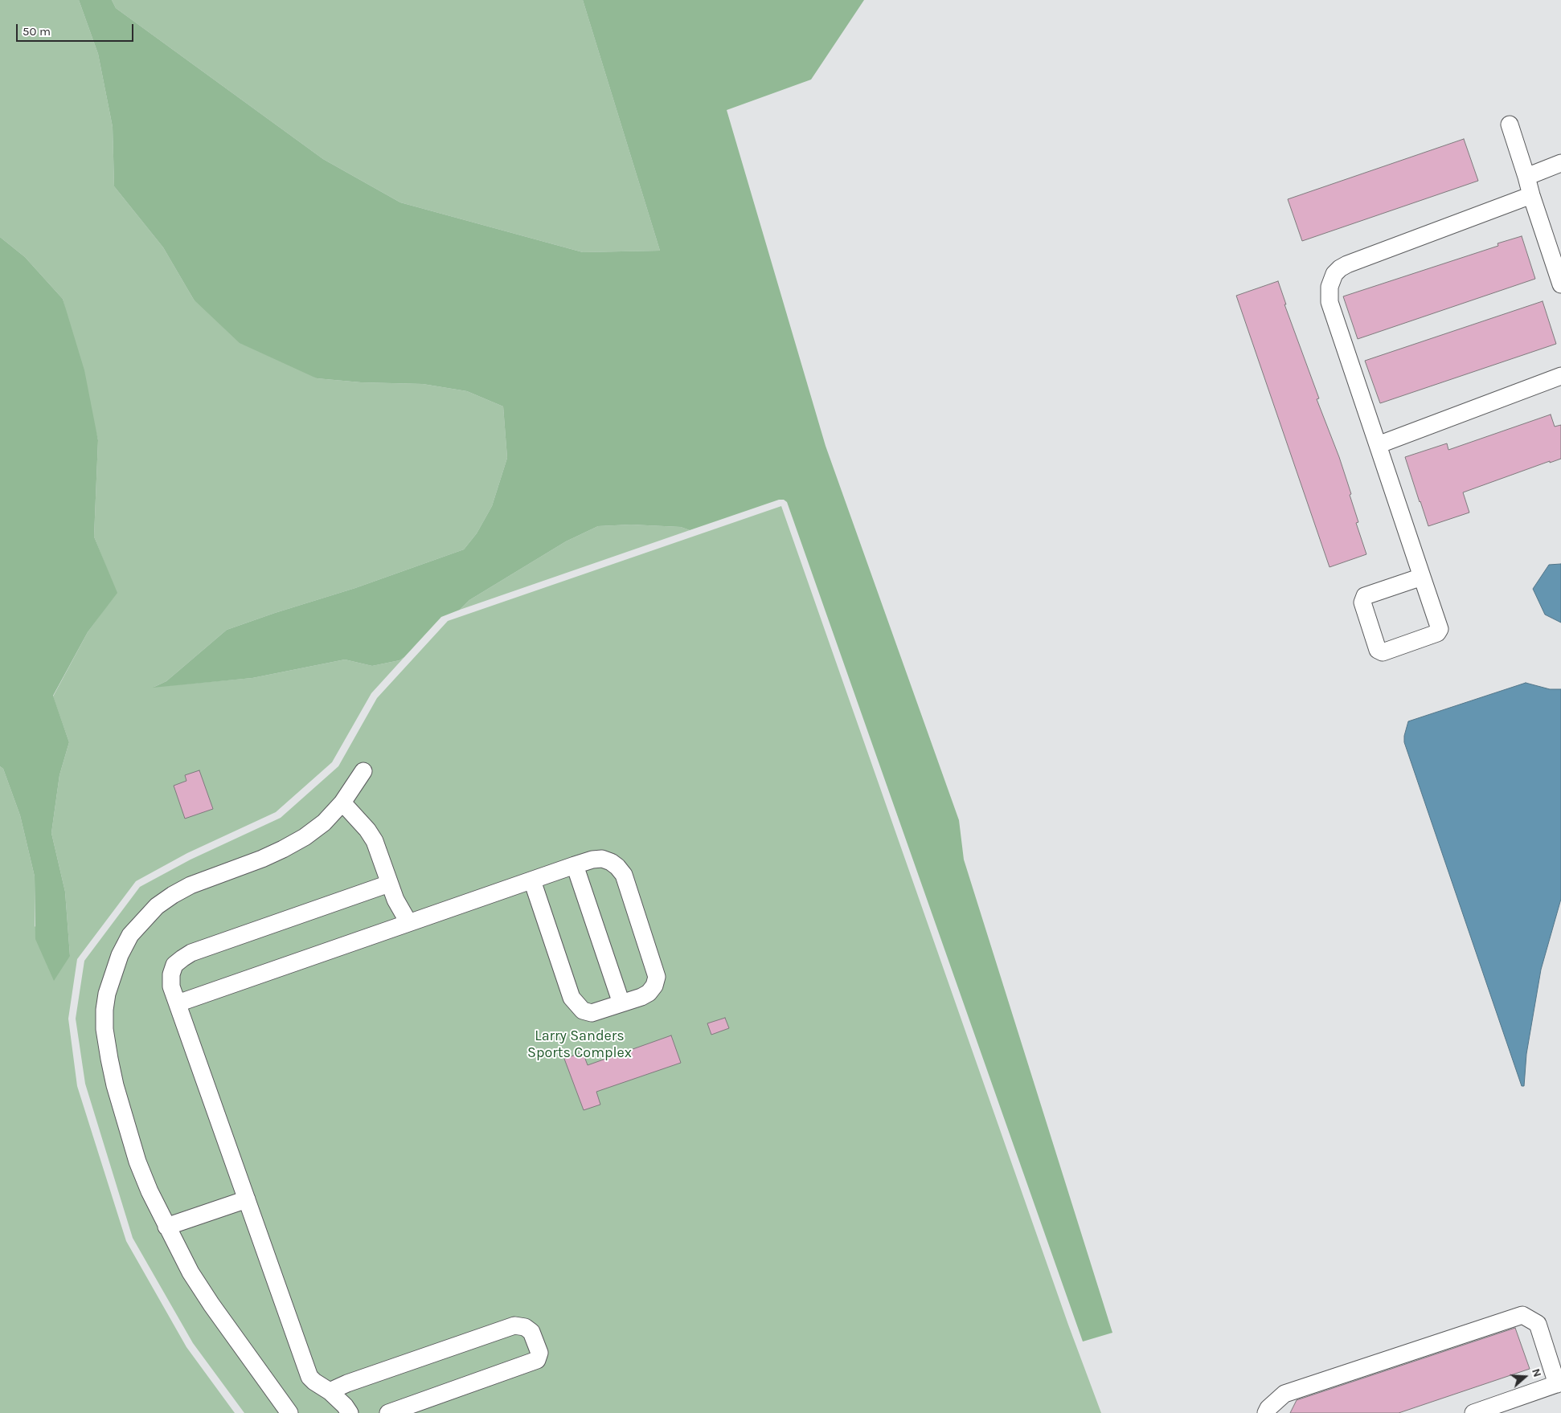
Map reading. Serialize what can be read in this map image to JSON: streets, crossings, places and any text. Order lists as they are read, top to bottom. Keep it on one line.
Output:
{"parks":["Larry Sanders Sports Complex"],"scale_bar":"50 m","north":"right"}
